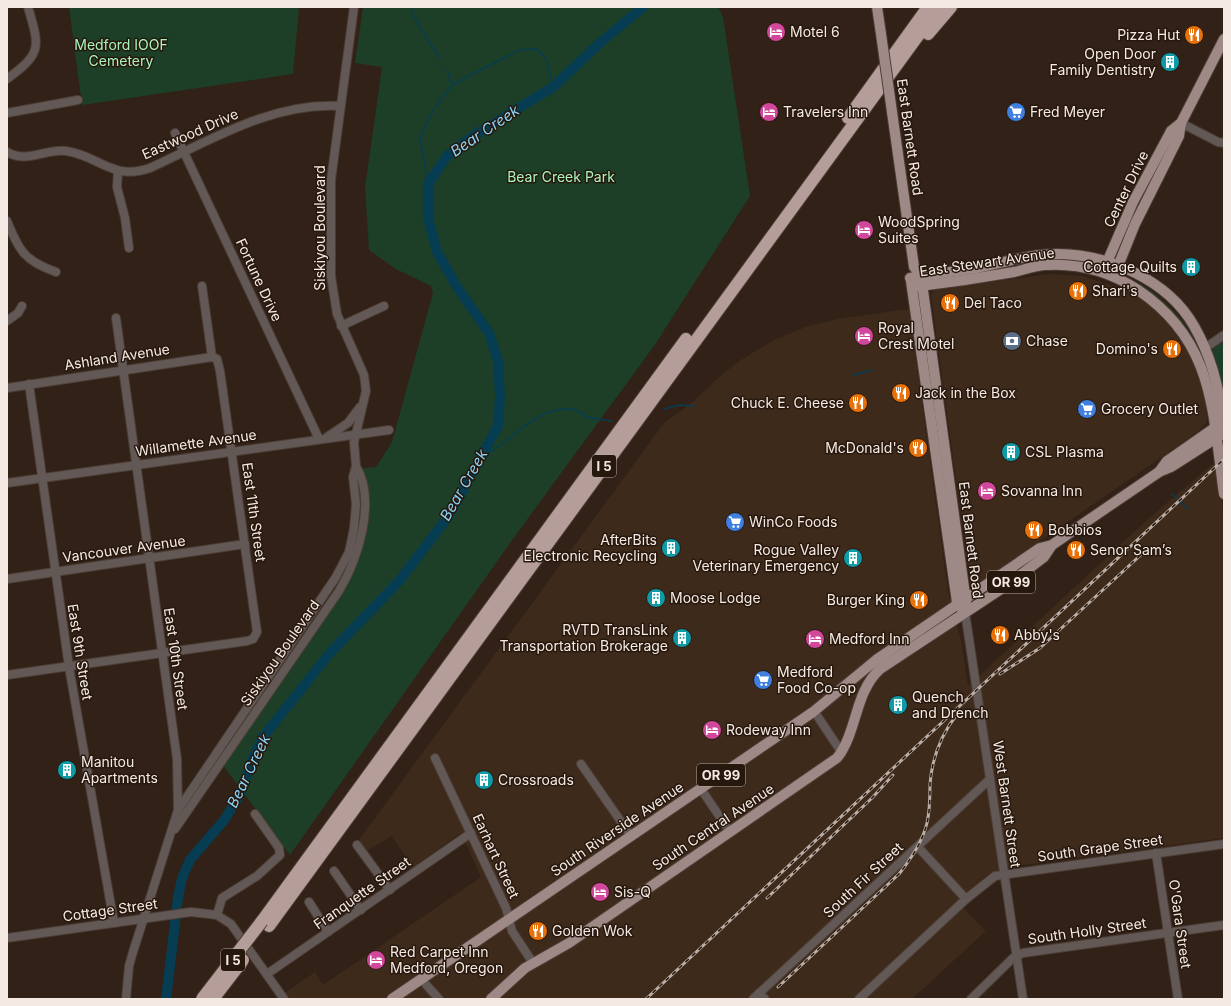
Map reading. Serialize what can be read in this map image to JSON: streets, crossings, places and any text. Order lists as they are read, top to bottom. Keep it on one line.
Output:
{"streets":{"highway":["I 5"],"main road":["East Barnett Road","Center Drive","East Stewart Avenue","OR 99","South Central Avenue","South Riverside Avenue"],"street":["Eastwood Drive","Siskiyou Boulevard","Fortune Drive","Ashland Avenue","Willamette Avenue","East 11th Street","Vancouver Avenue","East 9th Street","East 10th Street","West Barnett Street","South Grape Street","Earhart Street","South Fir Street","Franquette Street","Cottage Street","O'Gara Street","South Holly Street"]},"crossings":[["Eastwood Drive","Siskiyou Boulevard"],["Eastwood Drive","Fortune Drive"],["East Barnett Road","East Stewart Avenue"],["East Barnett Road","West Barnett Street"],["East Barnett Road","South Riverside Avenue"],["Center Drive","East Stewart Avenue"],["Siskiyou Boulevard","Willamette Avenue"],["Siskiyou Boulevard","East 10th Street"],["East Stewart Avenue","South Riverside Avenue"],["Fortune Drive","Willamette Avenue"],["Ashland Avenue","East 11th Street"],["Ashland Avenue","East 9th Street"],["Ashland Avenue","East 10th Street"],["Willamette Avenue","East 11th Street"],["Willamette Avenue","East 9th Street"],["Willamette Avenue","East 10th Street"],["East 11th Street","Vancouver Avenue"],["East 11th Street","East 10th Street"],["Vancouver Avenue","East 9th Street"],["Vancouver Avenue","East 10th Street"],["East 9th Street","Cottage Street"],["East 10th Street","Cottage Street"],["West Barnett Street","South Riverside Avenue"],["West Barnett Street","South Grape Street"],["West Barnett Street","South Fir Street"],["West Barnett Street","South Holly Street"],["South Central Avenue","South Riverside Avenue"],["South Central Avenue","Earhart Street"],["South Riverside Avenue","Earhart Street"],["South Grape Street","O'Gara Street"],["Earhart Street","Franquette Street"],["O'Gara Street","South Holly Street"]],"water":["Bear Creek"],"parks":["Medford IOOF Cemetery","Bear Creek Park"],"places":{"hotel":["Motel 6","Travelers Inn","WoodSpring Suites","Royal Crest Motel","Sovanna Inn","Medford Inn","Rodeway Inn","Sis-Q","Red Carpet Inn Medford, Oregon"],"restaurant":["Pizza Hut","Shari's","Del Taco","Domino's","Jack in the Box","Chuck E. Cheese","McDonald's","Bobbios","Senor Sam’s","Burger King","Abby's","Golden Wok"],"building":["Open Door Family Dentistry","Cottage Quilts","CSL Plasma","AfterBits Electronic Recycling","Rogue Valley Veterinary Emergency","Moose Lodge","RVTD TransLink Transportation Brokerage","Quench and Drench","Manitou Apartments","Crossroads"],"supermarket":["Fred Meyer","Grocery Outlet","WinCo Foods","Medford Food Co-op"],"bank":["Chase"]}}
